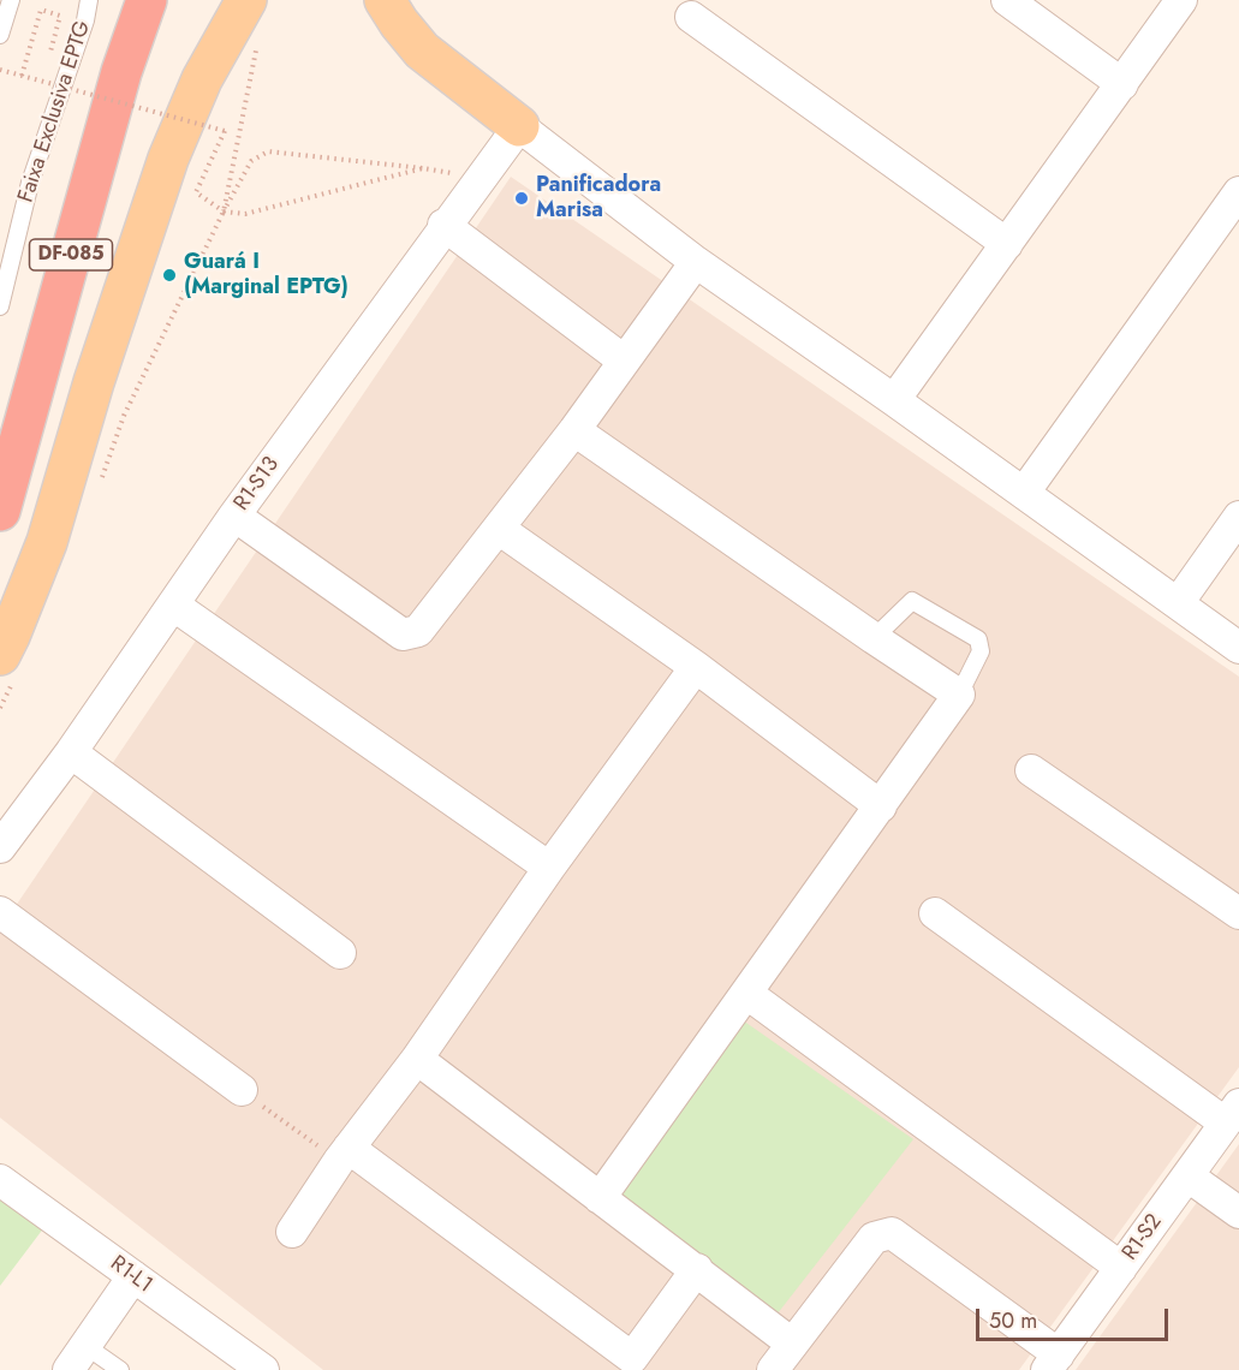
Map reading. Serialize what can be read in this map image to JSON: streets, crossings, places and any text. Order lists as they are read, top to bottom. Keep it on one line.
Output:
{"streets":{"highway":["DF-085"],"street":["R1-S13","R1-S2","R1-L1"],"lane":["Faixa Exclusiva EPTG"]},"places":["Panificadora Marisa","Guará I (Marginal EPTG)"],"scale_bar":"50 m"}
